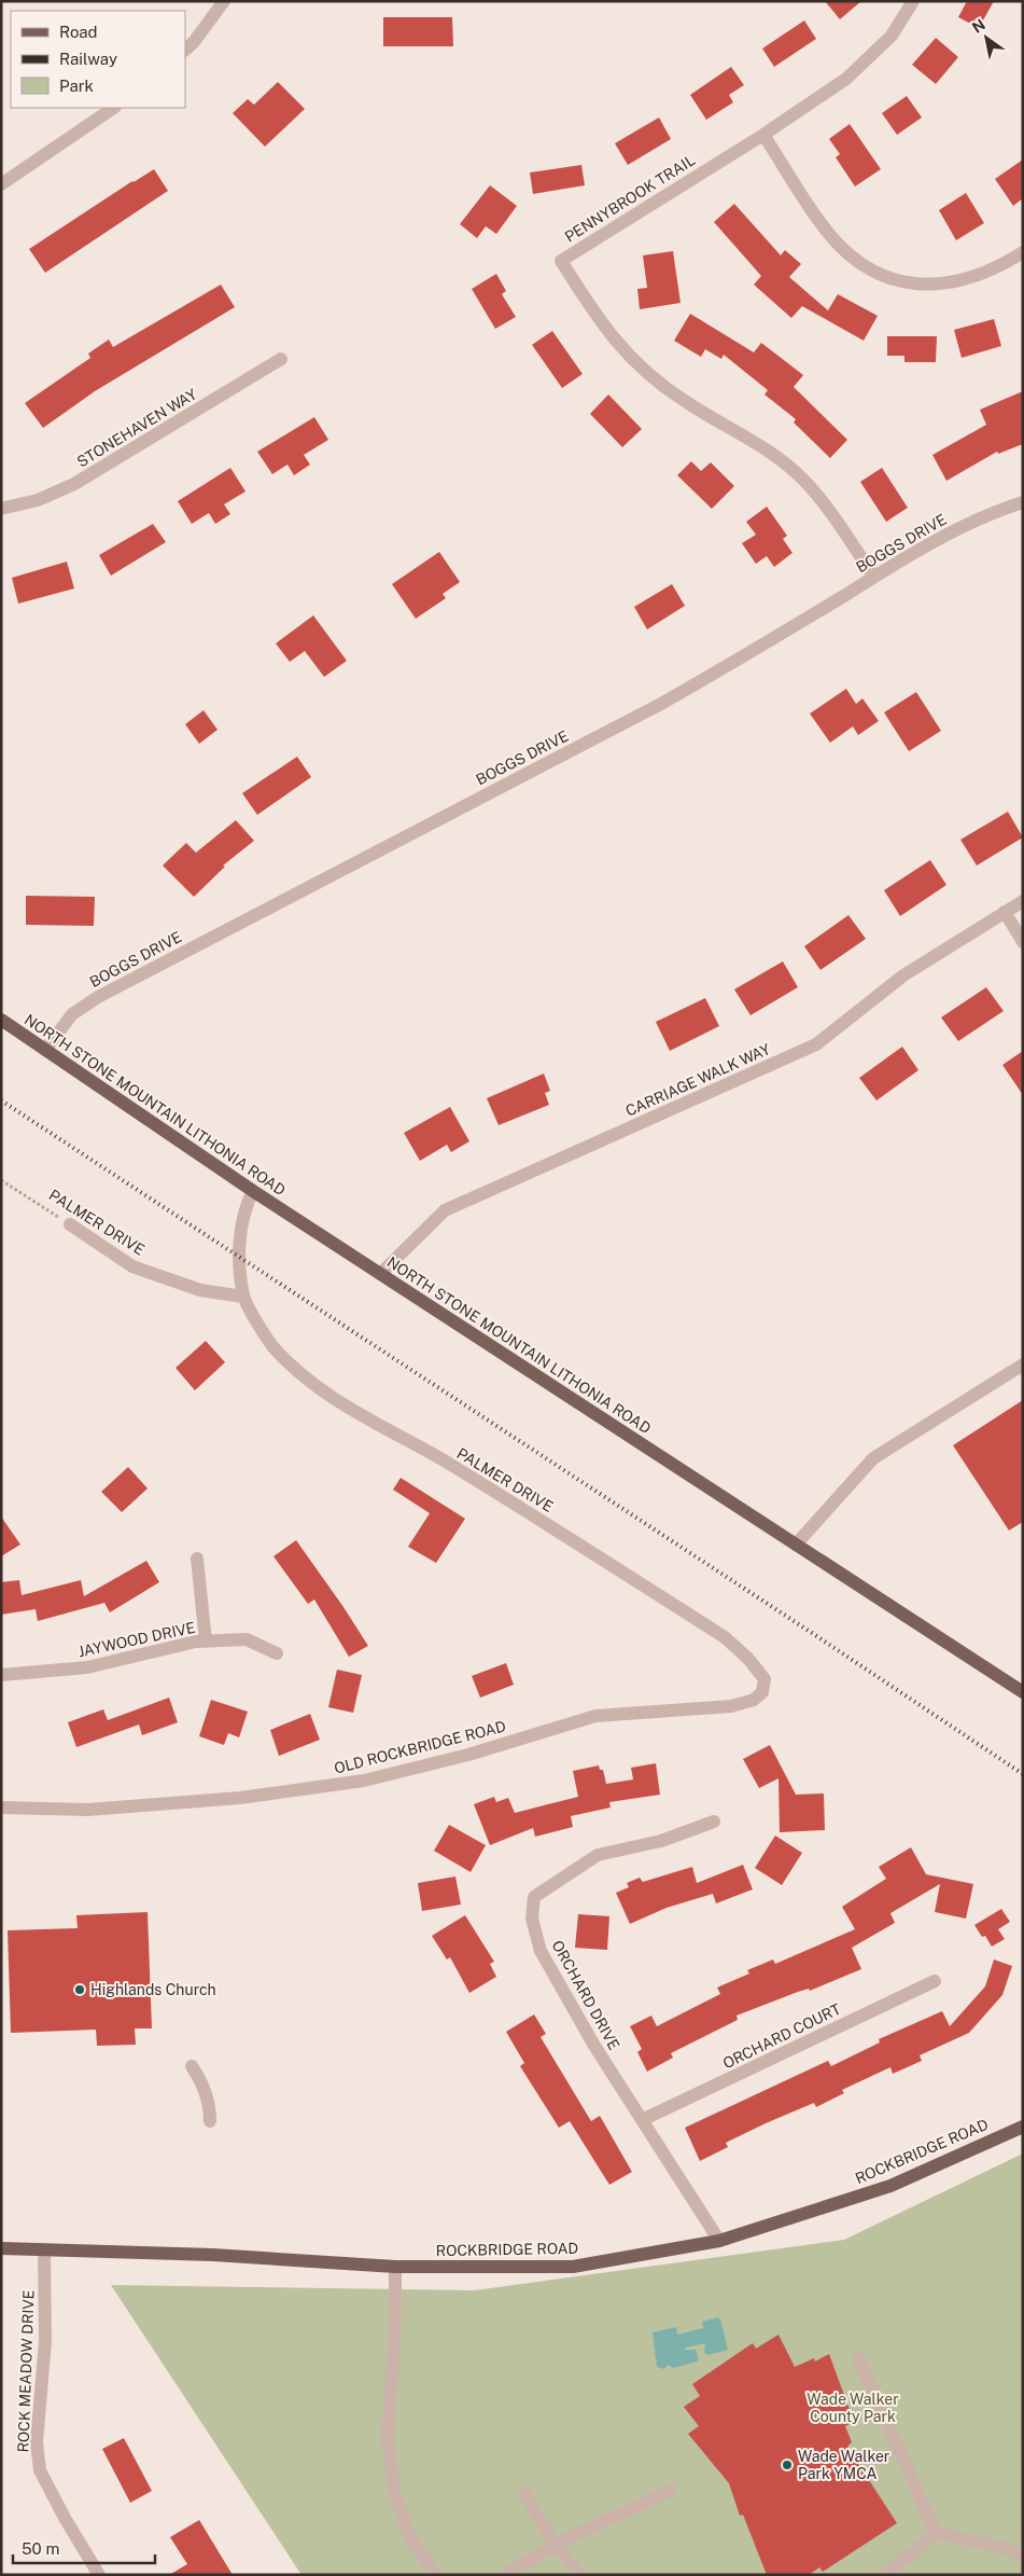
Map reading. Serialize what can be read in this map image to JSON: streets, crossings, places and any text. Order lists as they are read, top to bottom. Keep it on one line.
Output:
{"streets":{"main road":["NORTH STONE MOUNTAIN LITHONIA ROAD","ROCKBRIDGE ROAD"],"street":["PENNYBROOK TRAIL","STONEHAVEN WAY","BOGGS DRIVE","CARRIAGE WALK WAY","PALMER DRIVE","JAYWOOD DRIVE","OLD ROCKBRIDGE ROAD","ORCHARD DRIVE","ORCHARD COURT","ROCK MEADOW DRIVE"]},"crossings":[["PENNYBROOK TRAIL","BOGGS DRIVE"],["BOGGS DRIVE","NORTH STONE MOUNTAIN LITHONIA ROAD"],["CARRIAGE WALK WAY","NORTH STONE MOUNTAIN LITHONIA ROAD"],["NORTH STONE MOUNTAIN LITHONIA ROAD","PALMER DRIVE"],["PALMER DRIVE","OLD ROCKBRIDGE ROAD"],["ORCHARD DRIVE","ORCHARD COURT"],["ORCHARD DRIVE","ROCKBRIDGE ROAD"],["ROCKBRIDGE ROAD","ROCK MEADOW DRIVE"]],"parks":["Wade Walker County Park"],"places":["Highlands Church","Wade Walker Park YMCA"],"legend":["Road","Railway","Park"],"scale_bar":"50 m","north":"top left"}
